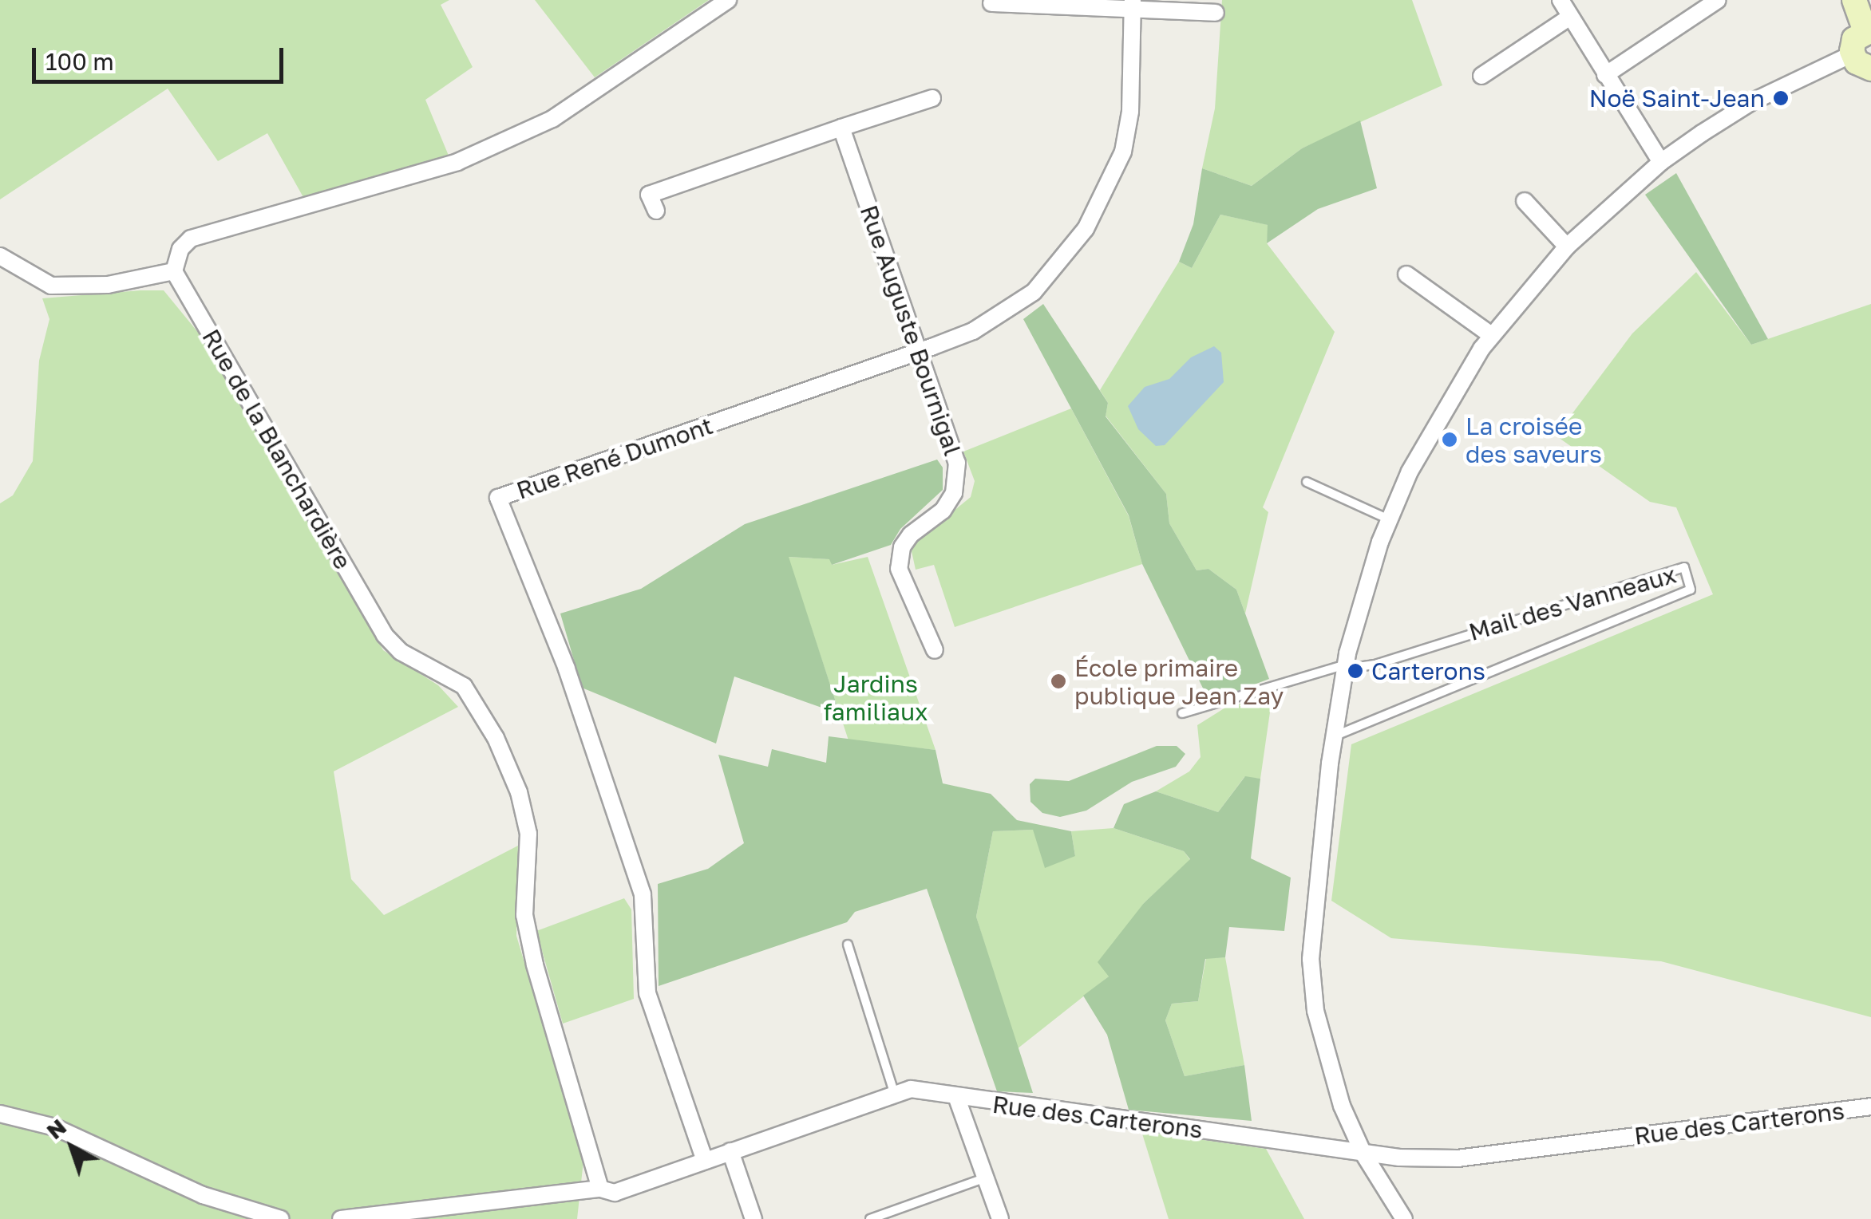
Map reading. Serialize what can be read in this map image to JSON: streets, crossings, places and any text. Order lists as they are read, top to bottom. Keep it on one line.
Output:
{"streets":{"street":["Rue Auguste Bournigal","Rue de la Blanchardière","Rue René Dumont","Rue des Carterons"],"lane":["Mail des Vanneaux"]},"crossings":[["Rue Auguste Bournigal","Rue René Dumont"],["Rue de la Blanchardière","Rue des Carterons"],["Rue René Dumont","Rue des Carterons"]],"parks":["Jardins familiaux"],"places":["Noë Saint-Jean","La croisée des saveurs","Carterons","École primaire publique Jean Zay"],"scale_bar":"100 m","north":"top left"}
